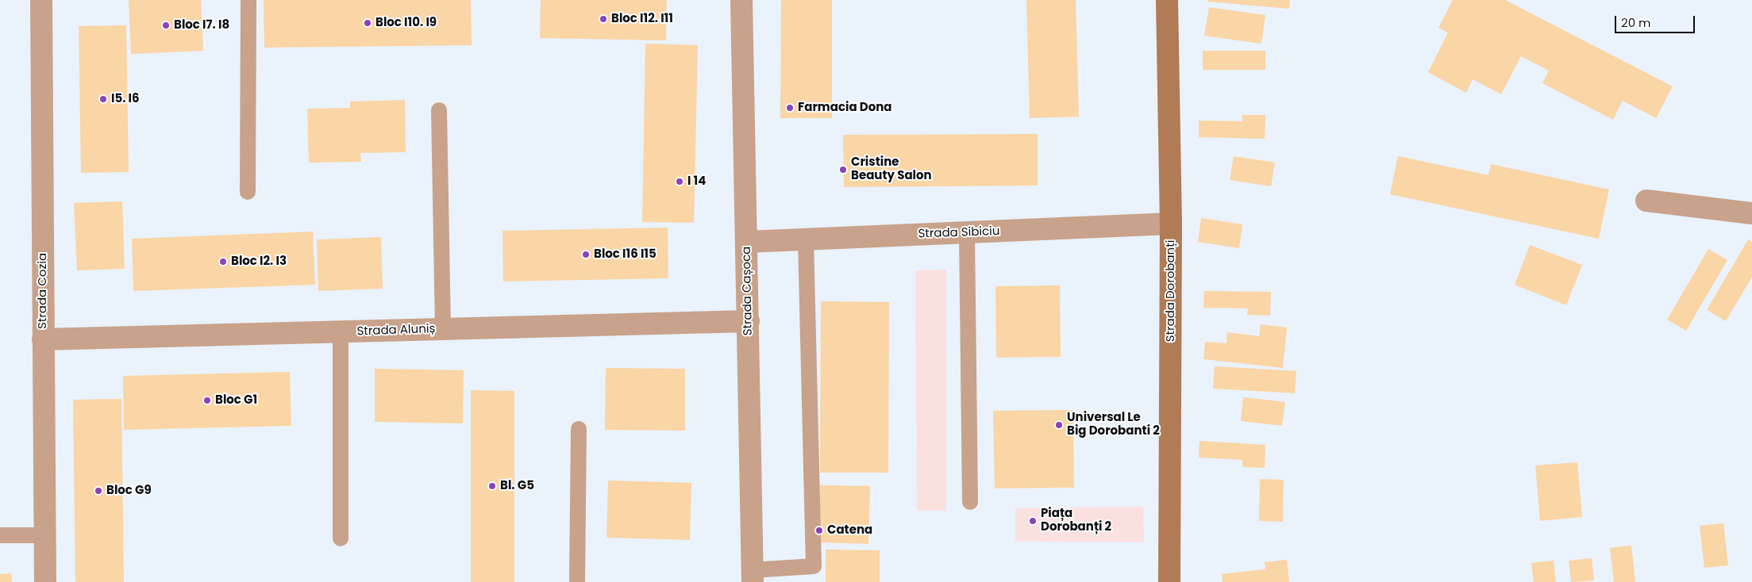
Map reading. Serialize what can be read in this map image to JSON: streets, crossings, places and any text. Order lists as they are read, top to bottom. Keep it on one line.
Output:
{"streets":{"main road":["Strada Dorobanți"],"street":["Strada Sibiciu","Strada Cozia","Strada Cașoca","Strada Aluniș"]},"crossings":[["Strada Sibiciu","Strada Cașoca"],["Strada Sibiciu","Strada Dorobanți"],["Strada Cozia","Strada Aluniș"],["Strada Cașoca","Strada Aluniș"]],"places":["Bloc I12. I11","Bloc I10. I9","Bloc I7. I8","I5. I6","Farmacia Dona","Cristine Beauty Salon","I 14","Bloc I16 I15","Bloc I2. I3","Bloc G1","Universal Le Big Dorobanti 2","Bl. G5","Bloc G9","Piața Dorobanți 2","Catena"],"scale_bar":"20 m"}
